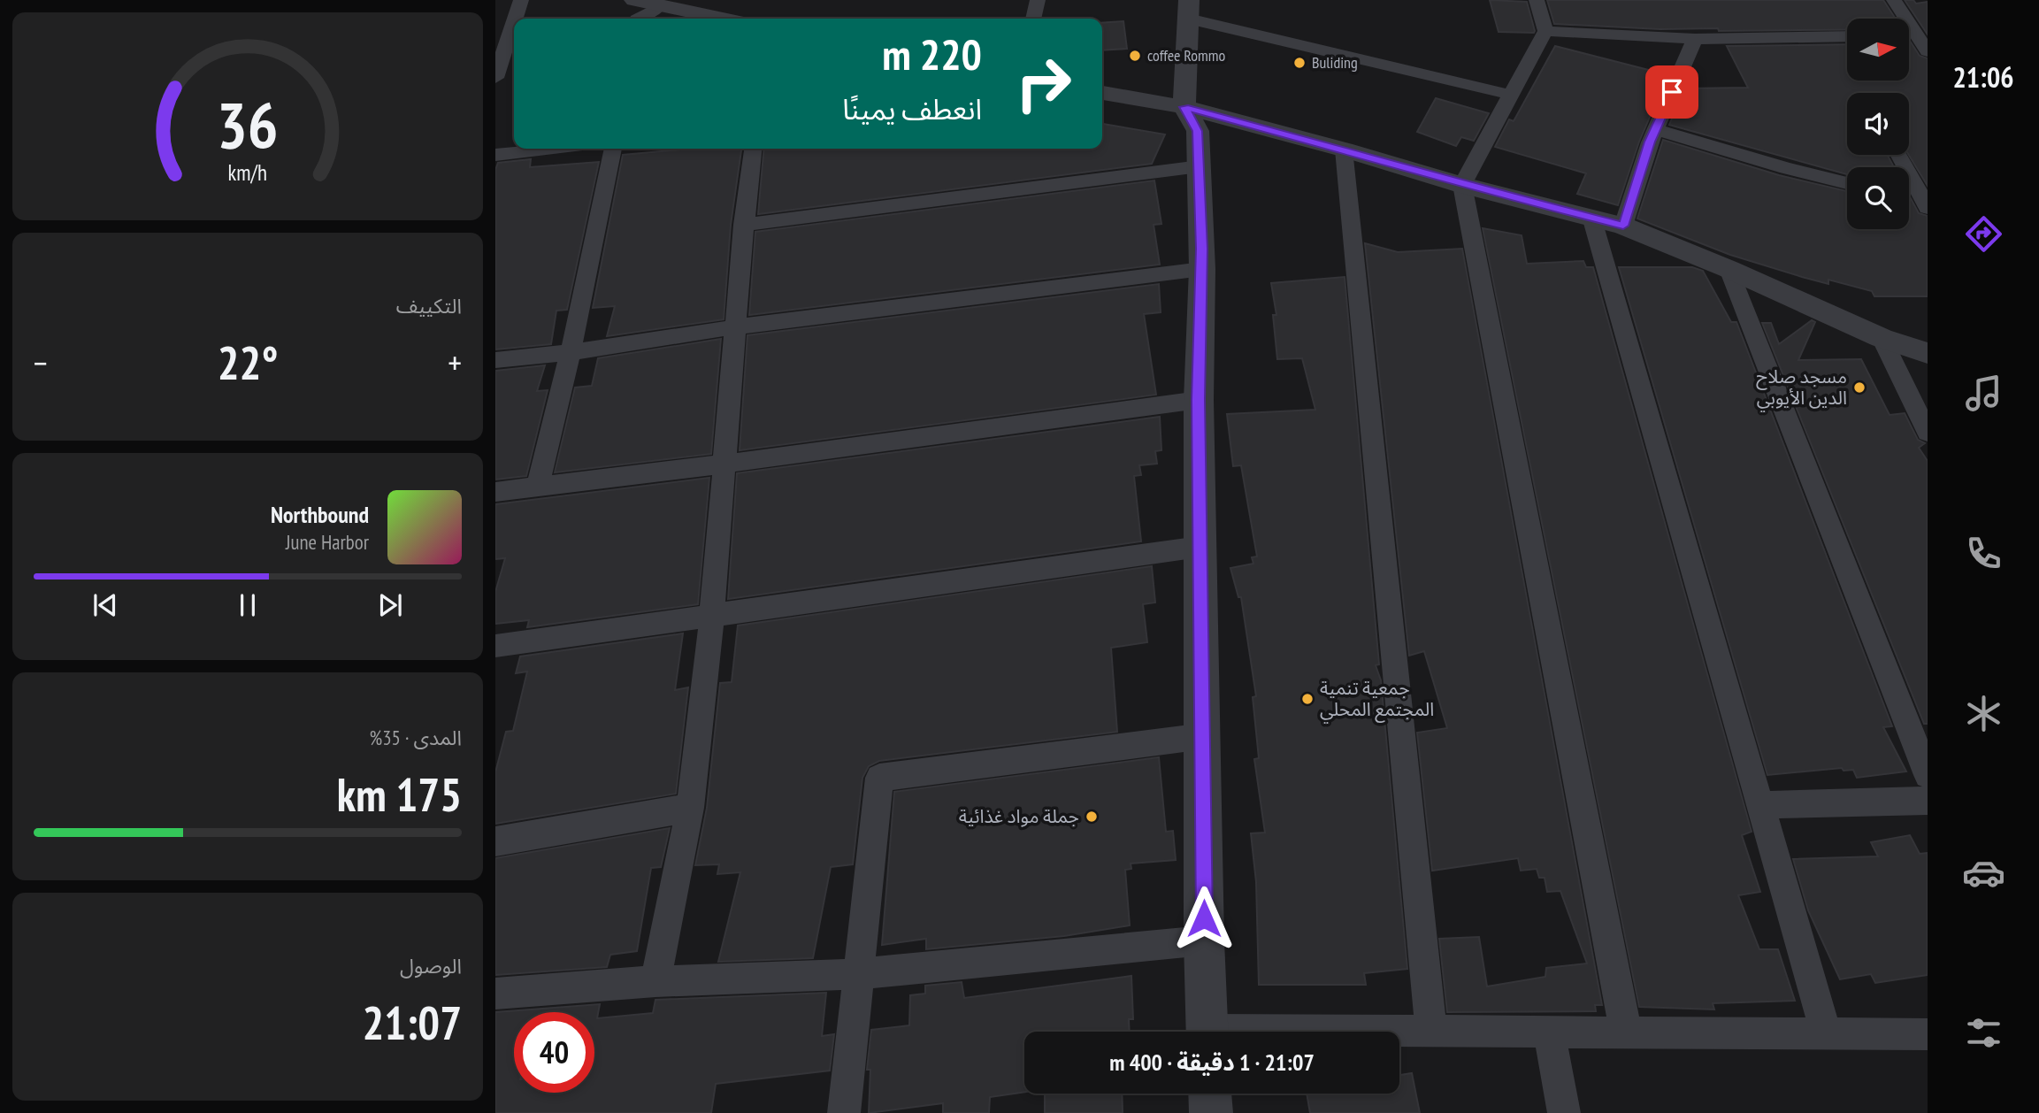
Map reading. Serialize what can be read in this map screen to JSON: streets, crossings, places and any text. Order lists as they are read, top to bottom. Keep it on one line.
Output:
{"places":["coffee Rommo","Buliding","مسجد صلاح الدين الأيوبي","جمعية تنمية المجتمع المحلي","جملة مواد غذائية"],"north":"right","page":{"tabs":"21:06","turn":["220 m","انعطف يمينًا"],"tile":["التكييف",["المدى · 35%","175 km"],["الوصول","21:07"]],"heat":["−","22°","+"],"song":["Northbound","June Harbor"],"limit":"40","trip":"21:07 · 1 دقيقة · 400 m","gauge":["36","km/h"]}}
